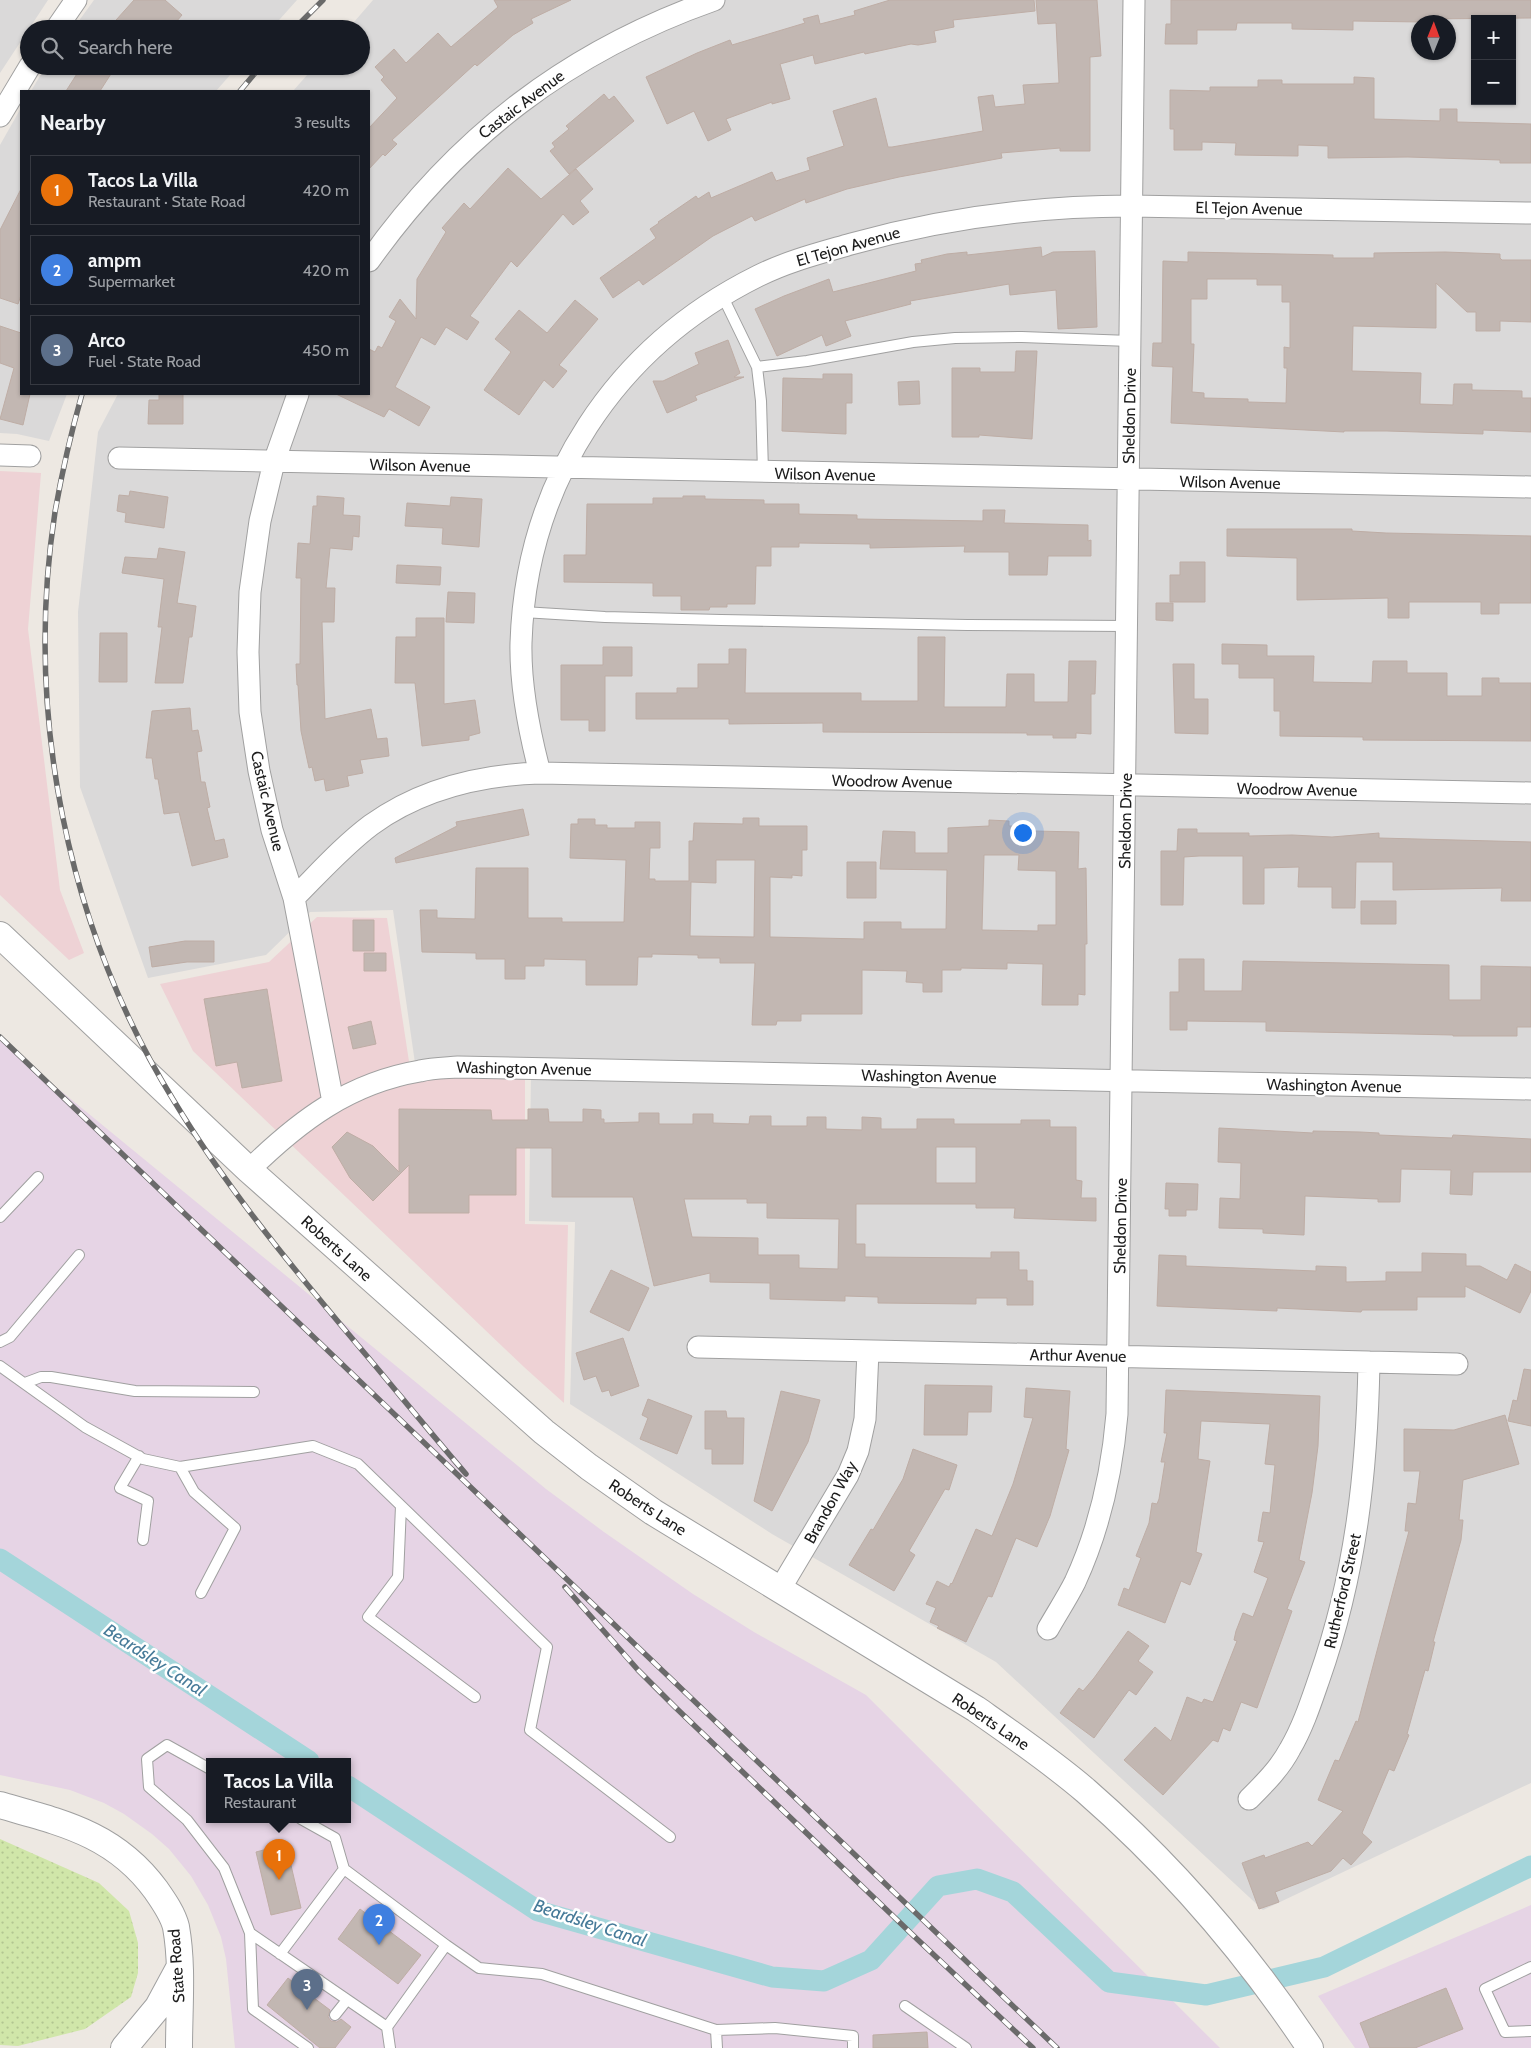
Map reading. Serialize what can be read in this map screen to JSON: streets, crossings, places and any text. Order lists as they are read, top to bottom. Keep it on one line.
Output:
{"streets":{"street":["Castaic Avenue","El Tejon Avenue","Sheldon Drive","Wilson Avenue","Woodrow Avenue","Washington Avenue","Roberts Lane","Arthur Avenue","Brandon Way","Rutherford Street","State Road"]},"crossings":[["Castaic Avenue","Wilson Avenue"],["Castaic Avenue","Woodrow Avenue"],["Castaic Avenue","Washington Avenue"],["El Tejon Avenue","Sheldon Drive"],["El Tejon Avenue","Wilson Avenue"],["El Tejon Avenue","Woodrow Avenue"],["Sheldon Drive","Wilson Avenue"],["Sheldon Drive","Woodrow Avenue"],["Sheldon Drive","Washington Avenue"],["Sheldon Drive","Arthur Avenue"],["Roberts Lane","Brandon Way"],["Arthur Avenue","Brandon Way"],["Arthur Avenue","Rutherford Street"]],"water":["Beardsley Canal"],"north":"top","page":{"map_buttons":["+","−"],"search":"Search here","heading":["Nearby","3 results"],"list":[{"mark":"1","name":"Tacos La Villa","note":"Restaurant · State Road","value":"420 m"},{"mark":"2","name":"ampm","note":"Supermarket","value":"420 m"},{"mark":"3","name":"Arco","note":"Fuel · State Road","value":"450 m"}],"popup":["Tacos La Villa","Restaurant"],"pins":["1","2","3"]}}
